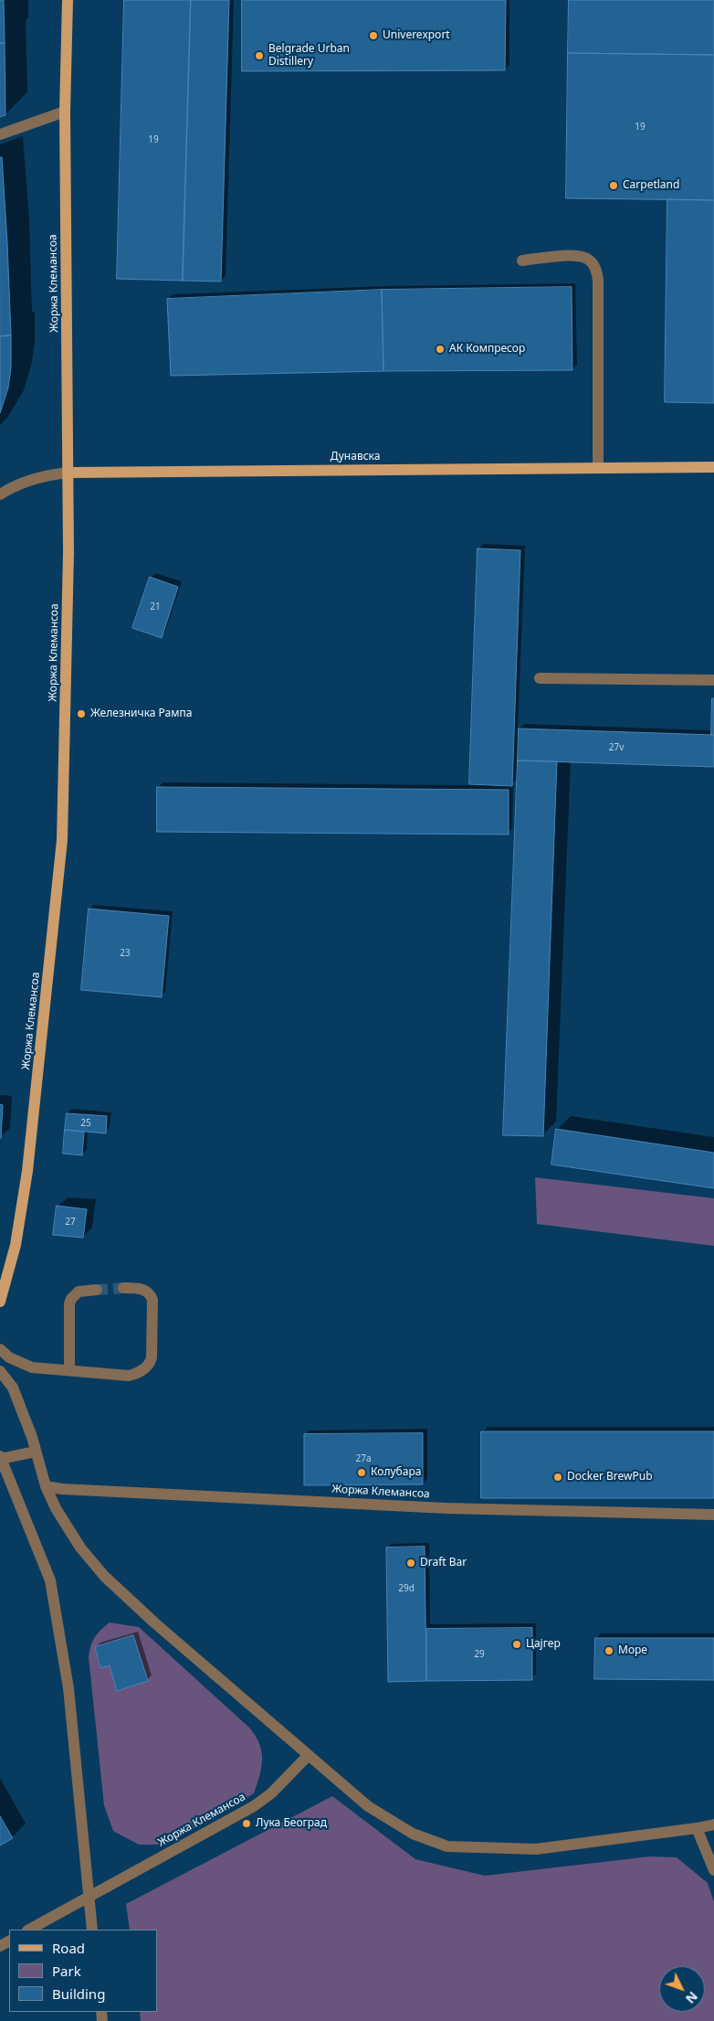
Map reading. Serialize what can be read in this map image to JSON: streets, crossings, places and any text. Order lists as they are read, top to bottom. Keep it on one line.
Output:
{"streets":{"main road":["Жоржа Клемансоа","Дунавска"]},"crossings":[["Жоржа Клемансоа","Дунавска"]],"places":["Univerexport","Belgrade Urban Distillery","Carpetland","АК Компресор","Железничка Рампа","Колубара","Docker BrewPub","Draft Bar","Цајгер","Море","Лука Београд"],"house_numbers":["19","19","21","27v","23","25","27","27a","29d","29"],"legend":["Road","Park","Building"],"north":"bottom right"}
